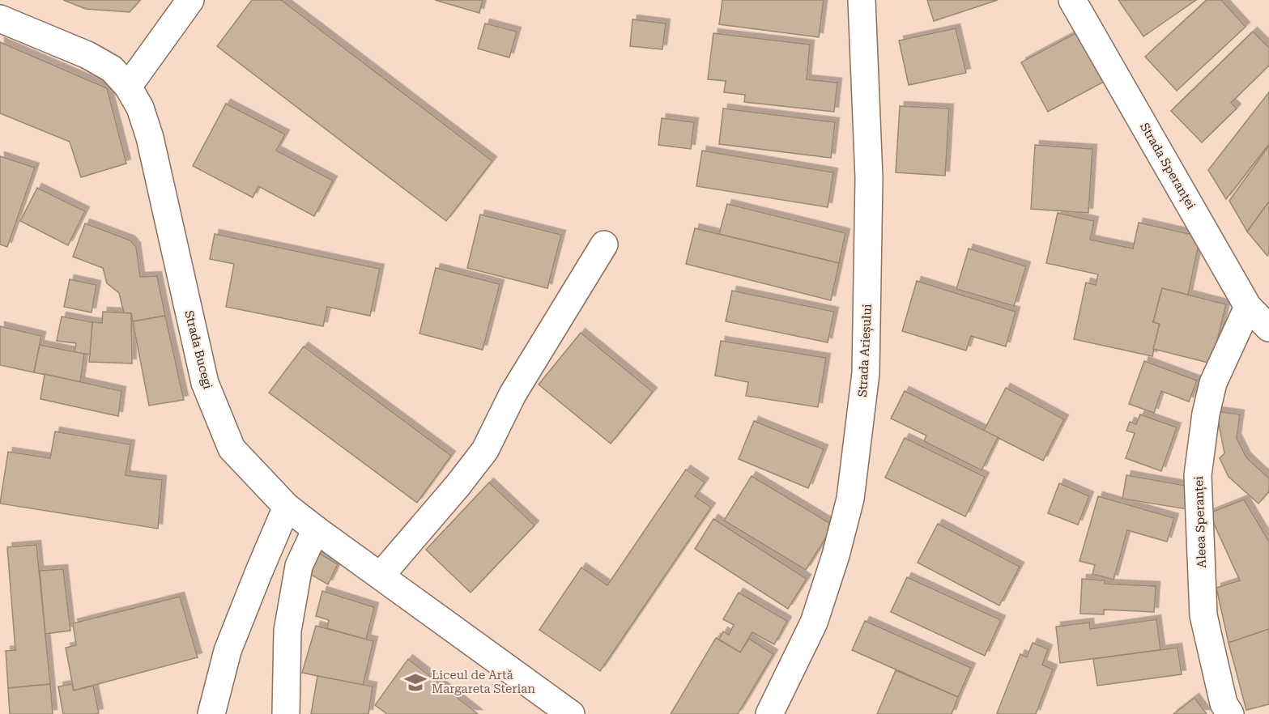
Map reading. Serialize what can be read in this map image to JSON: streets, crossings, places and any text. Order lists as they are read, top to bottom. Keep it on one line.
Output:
{"streets":{"street":["Strada Speranței","Strada Bucegi","Strada Arieșului","Aleea Speranței"]},"crossings":[["Strada Speranței","Aleea Speranței"]],"places":{"school or university":["Liceul de Artă Margareta Sterian"]}}
